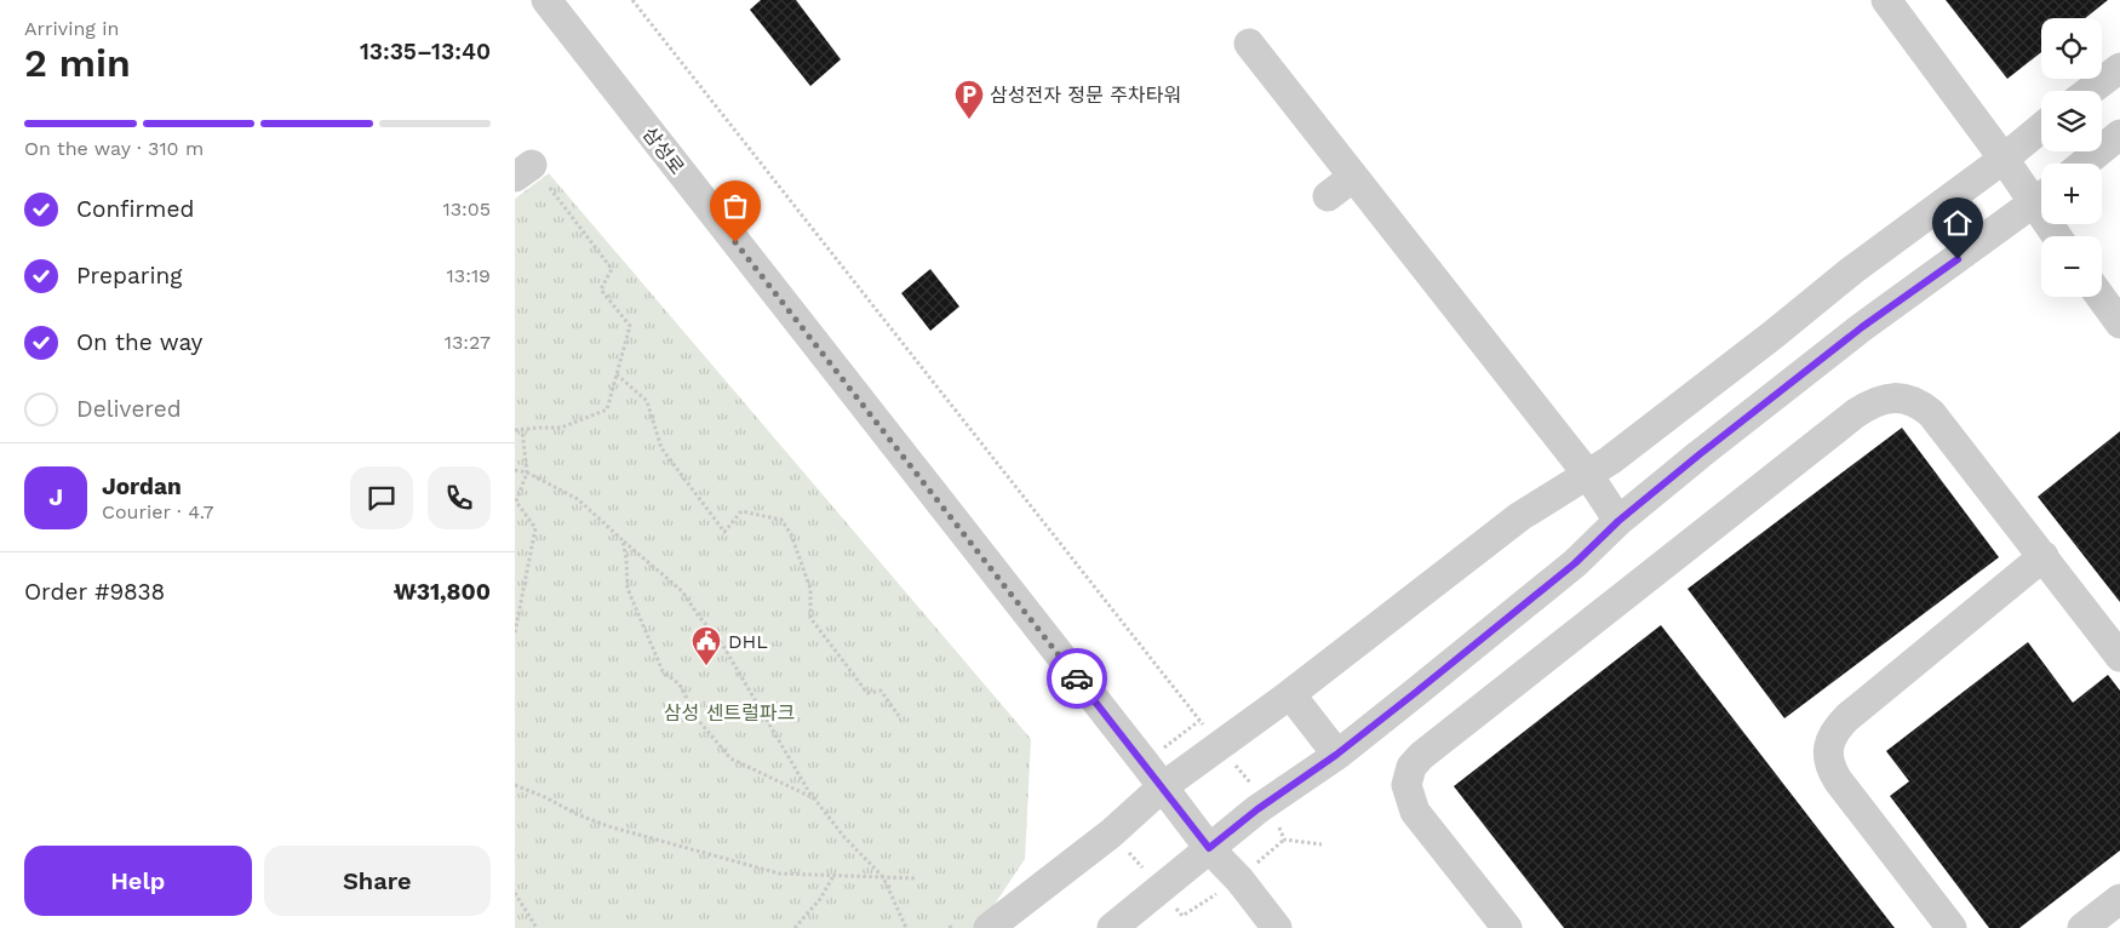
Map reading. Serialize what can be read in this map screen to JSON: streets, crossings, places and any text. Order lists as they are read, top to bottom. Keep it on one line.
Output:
{"streets":{"street":["삼성로"]},"parks":["삼성 센트럴파크"],"places":{"parking":["삼성전자 정문 주차타워"],"public building":["DHL"]},"page":{"heading":["2 min","Arriving in","13:35–13:40"],"panel":["Jordan","Courier · 4.7","Order #9838","₩31,800"],"map_buttons":["+","−"],"bar":"On the way · 310 m","list":[["Confirmed","13:05"],["Preparing","13:19"],["On the way","13:27"],"Delivered"],"round":"J","buttons":["Help","Share"]}}
